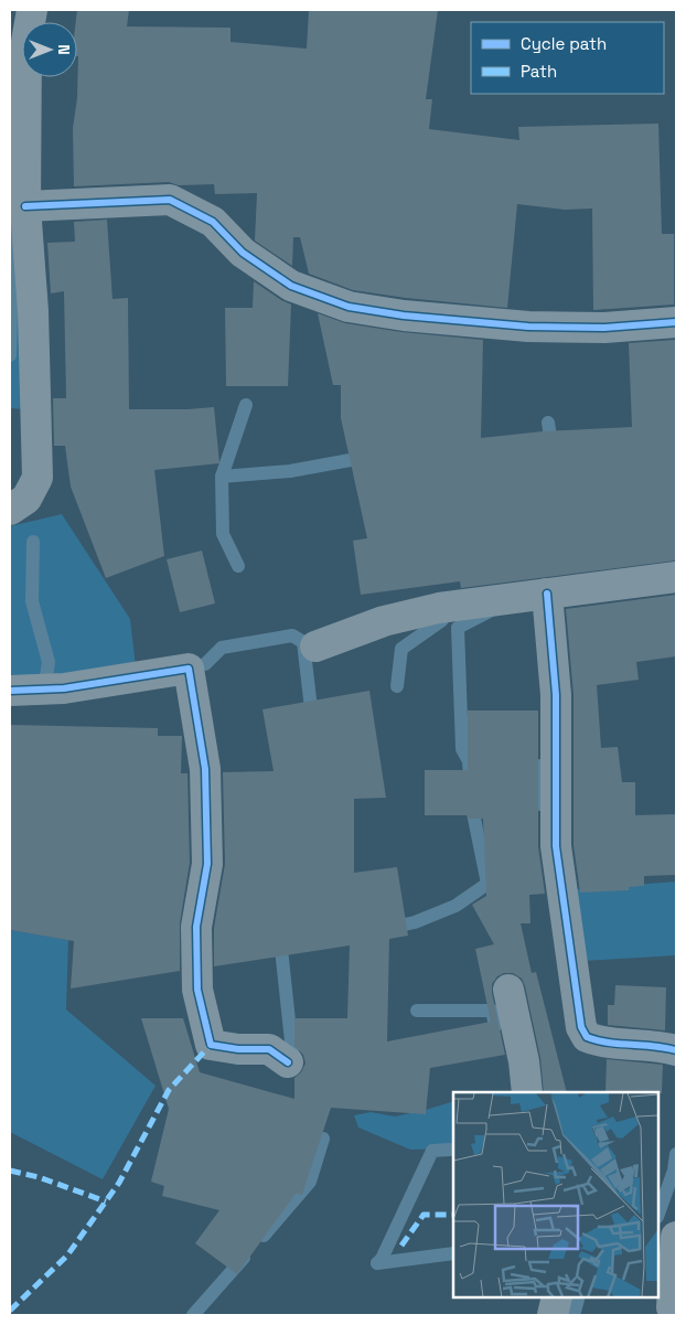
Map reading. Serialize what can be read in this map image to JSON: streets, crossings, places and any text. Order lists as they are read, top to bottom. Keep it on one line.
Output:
{"legend":["Cycle path","Path"],"north":"right"}
